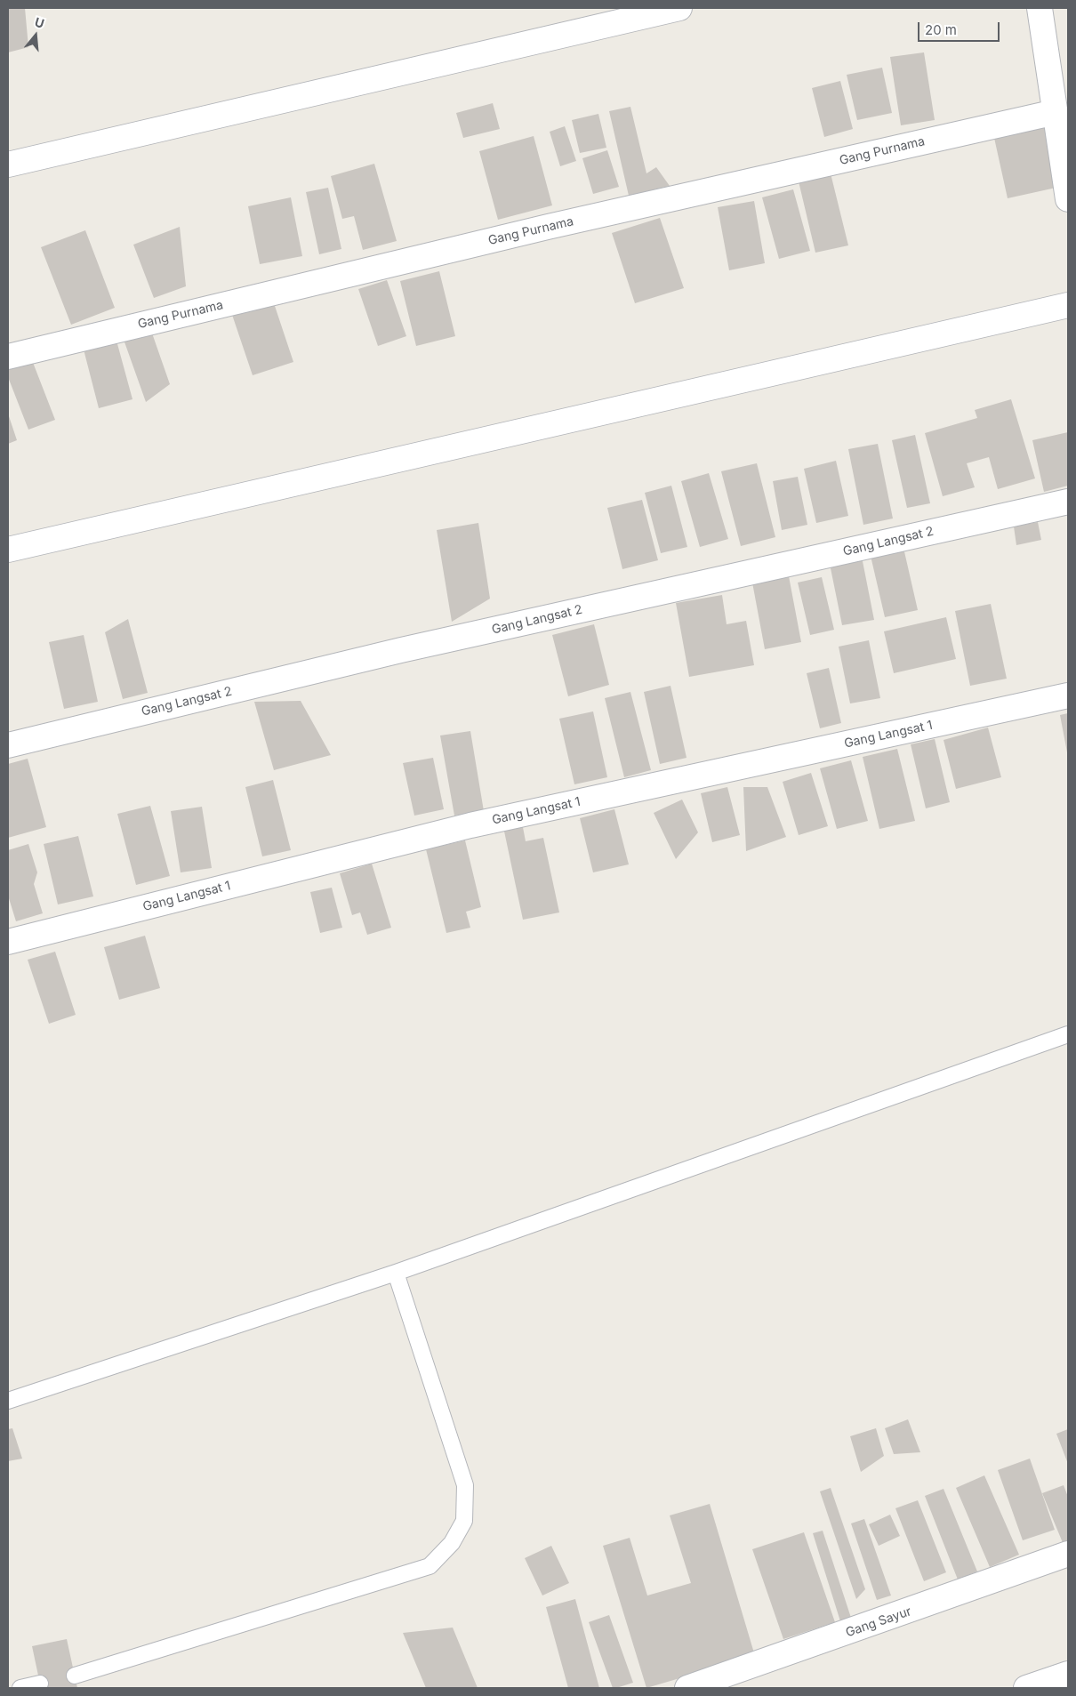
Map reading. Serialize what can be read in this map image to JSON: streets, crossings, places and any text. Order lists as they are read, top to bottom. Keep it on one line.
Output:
{"streets":{"street":["Gang Purnama","Gang Langsat 2","Gang Langsat 1","Gang Sayur"]},"scale_bar":"20 m","north":"top"}
